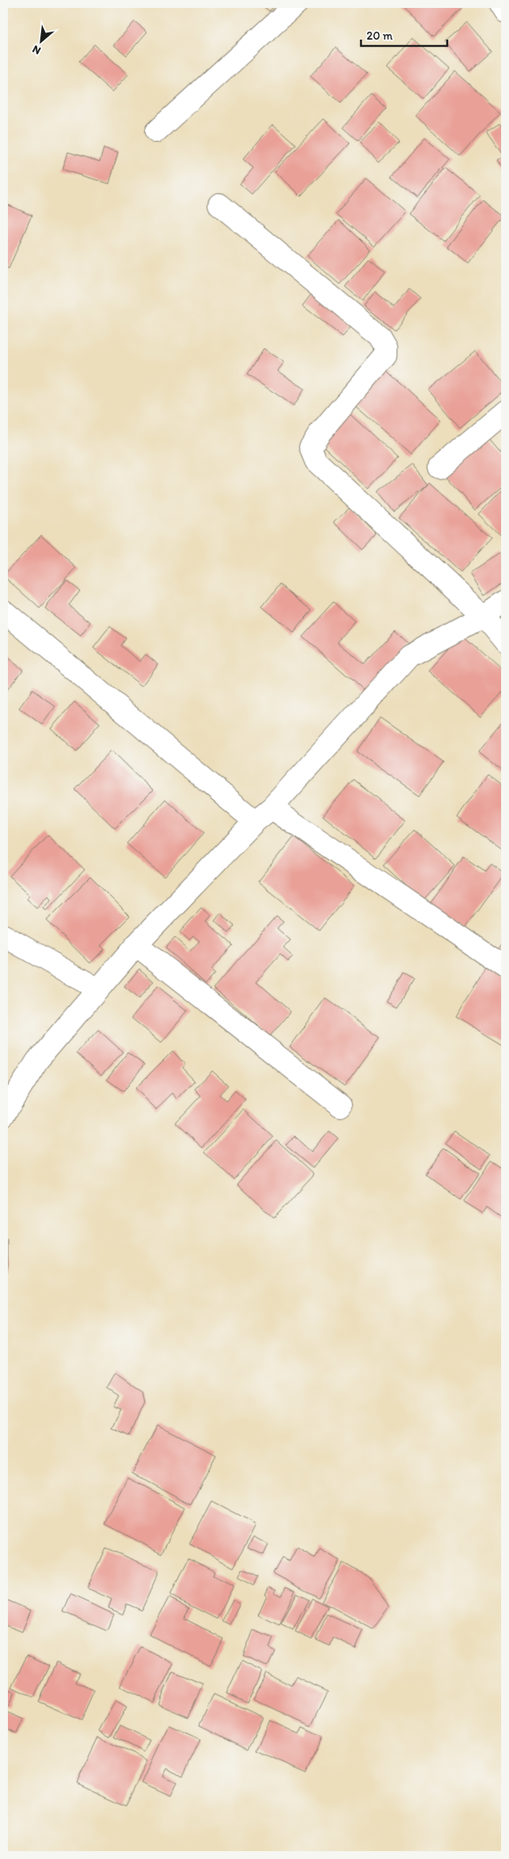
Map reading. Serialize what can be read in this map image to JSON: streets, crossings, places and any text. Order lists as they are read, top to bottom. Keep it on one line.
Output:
{"scale_bar":"20 m","north":"bottom left"}
